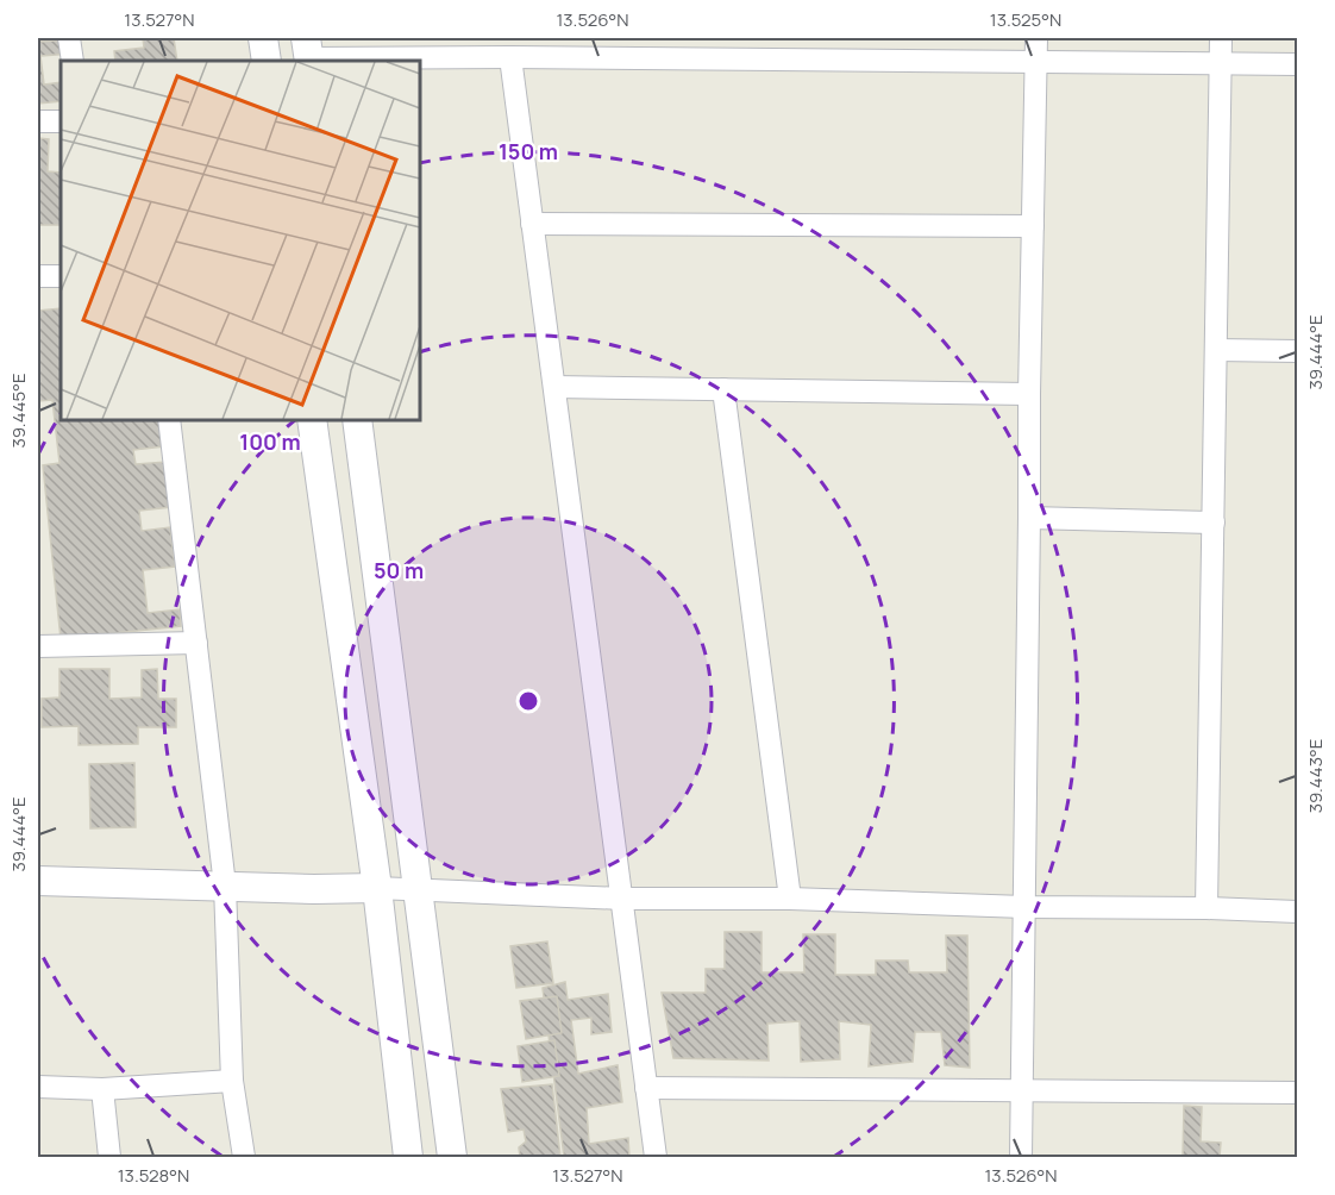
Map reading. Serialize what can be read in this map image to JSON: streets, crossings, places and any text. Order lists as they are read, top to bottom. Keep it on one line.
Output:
{"coordinates":["13.527°N","13.526°N","13.525°N","39.444°E","39.445°E","39.443°E","13.528°N"],"rings":["150 m","100 m","50 m"]}
